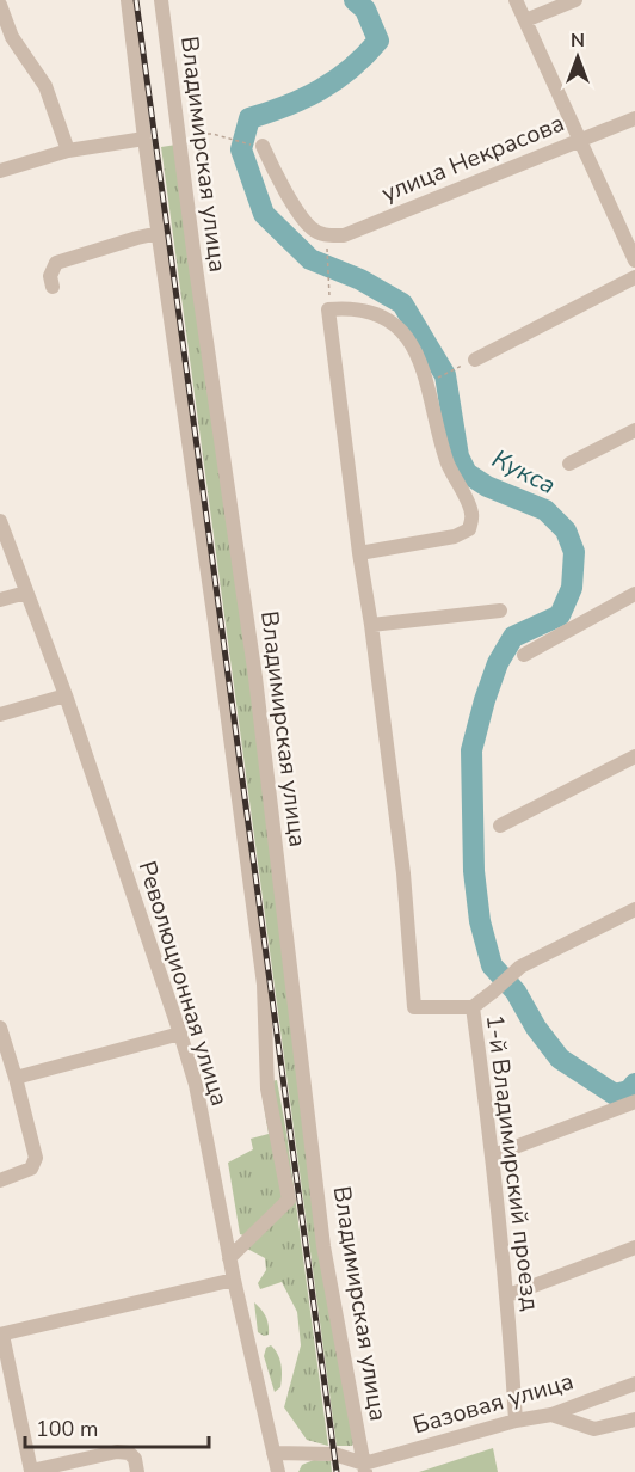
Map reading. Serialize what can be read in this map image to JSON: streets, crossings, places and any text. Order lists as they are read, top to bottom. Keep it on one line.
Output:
{"streets":{"street":["Владимирская улица","улица Некрасова","Революционная улица","1-й Владимирский проезд","Базовая улица"]},"crossings":[["Владимирская улица","Базовая улица"],["1-й Владимирский проезд","Базовая улица"]],"water":["Кукса"],"scale_bar":"100 m","north":"top"}
